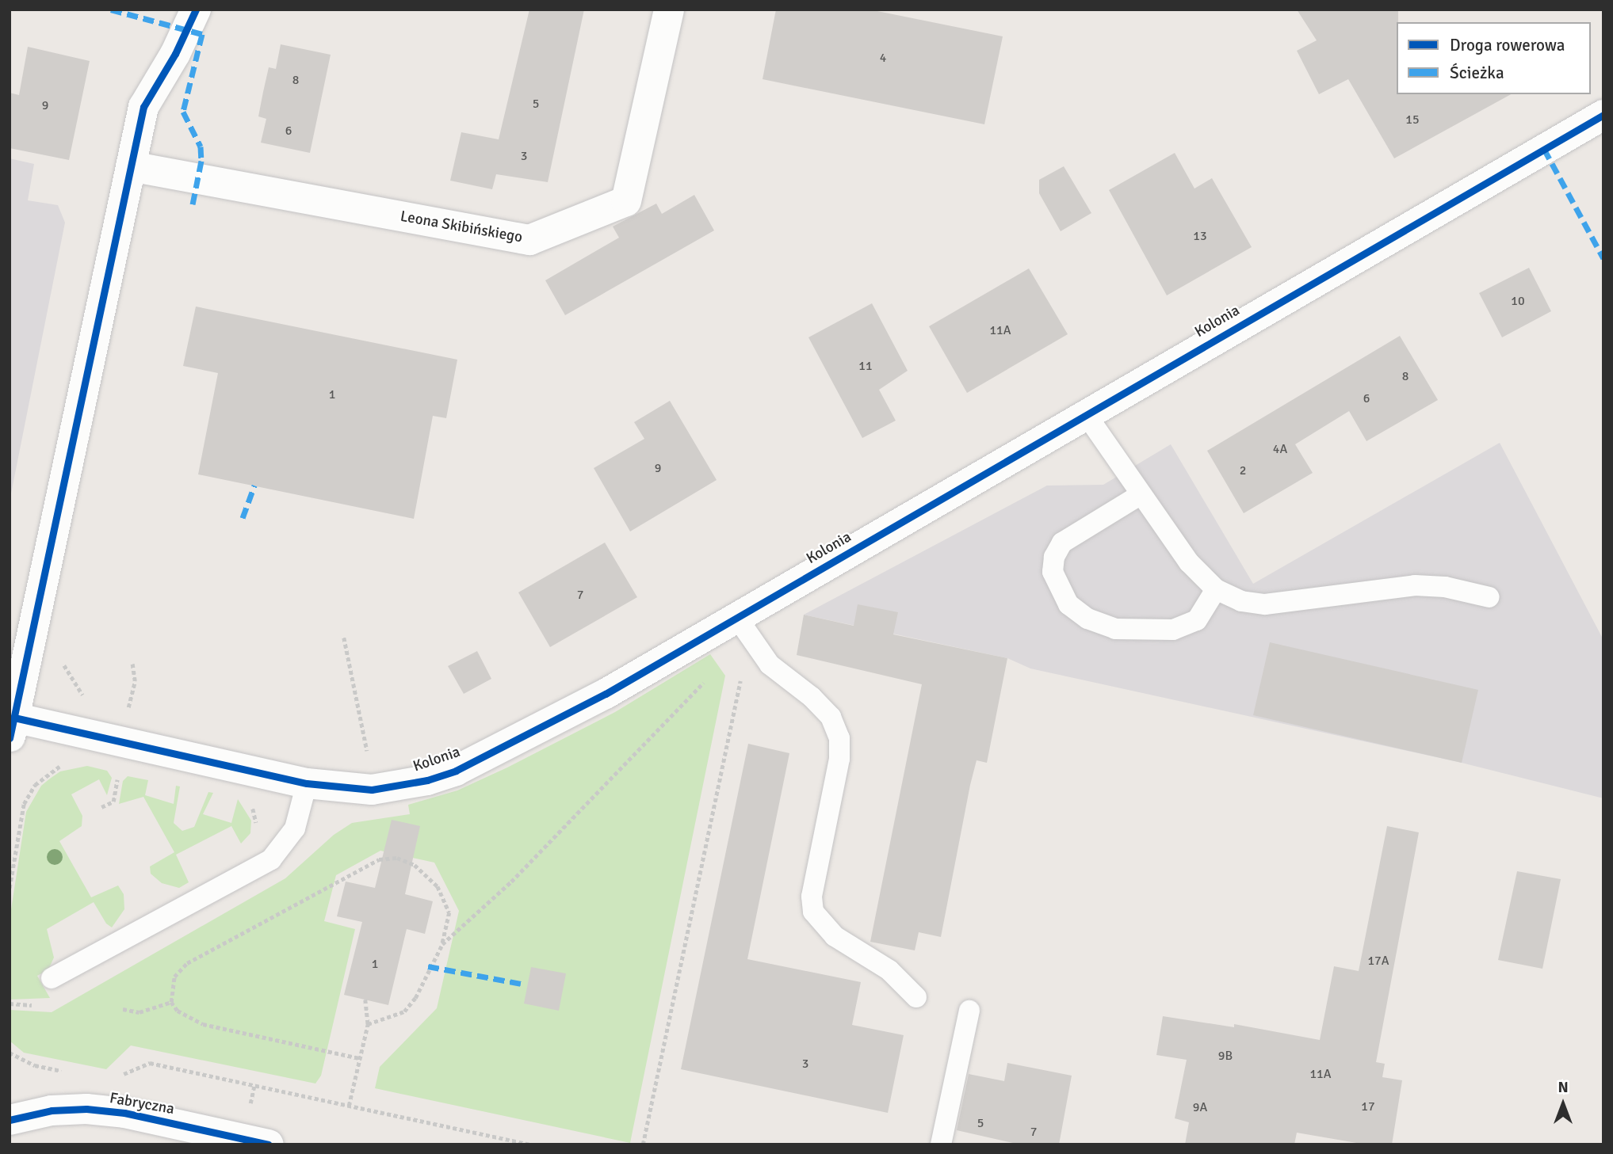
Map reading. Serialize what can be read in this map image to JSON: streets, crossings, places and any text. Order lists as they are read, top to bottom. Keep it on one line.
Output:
{"streets":{"street":["Leona Skibińskiego","Kolonia","Fabryczna"]},"house_numbers":["4","8","5","9","15","6","3","13","10","11A","11","8","1","6","4A","9","2","7","17A","1","9B","3","11A","17","9A","5","7"],"legend":["Droga rowerowa","Ścieżka"],"north":"top"}
